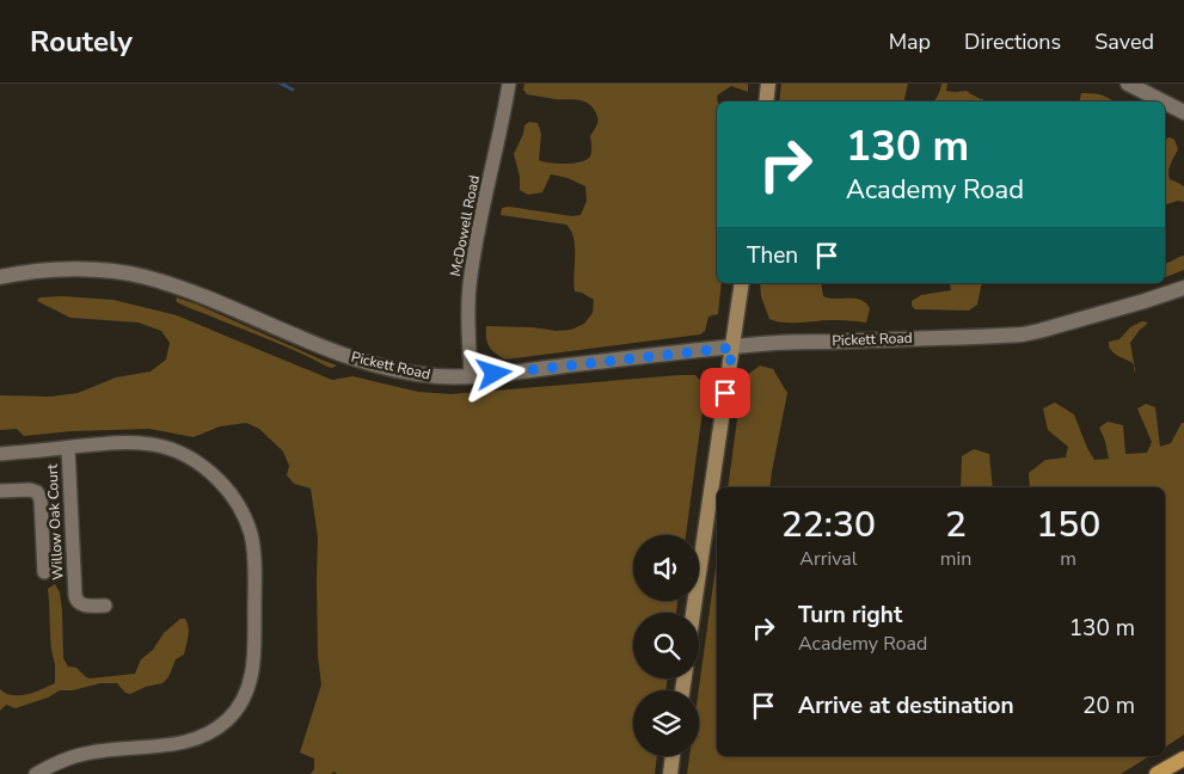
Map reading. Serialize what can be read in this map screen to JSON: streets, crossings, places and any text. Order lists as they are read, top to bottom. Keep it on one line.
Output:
{"streets":{"street":["McDowell Road","Pickett Road","Willow Oak Court"]},"crossings":[["McDowell Road","Pickett Road"]],"page":{"header":"Routely","nav":["Map","Directions","Saved"],"turn":["130 m","Academy Road"],"then":"Then","eta":["22:30","Arrival","2","min","150","m"],"list":[{"name":"Turn right","note":"Academy Road","value":"130 m"},{"name":"Arrive at destination","value":"20 m"}]}}
